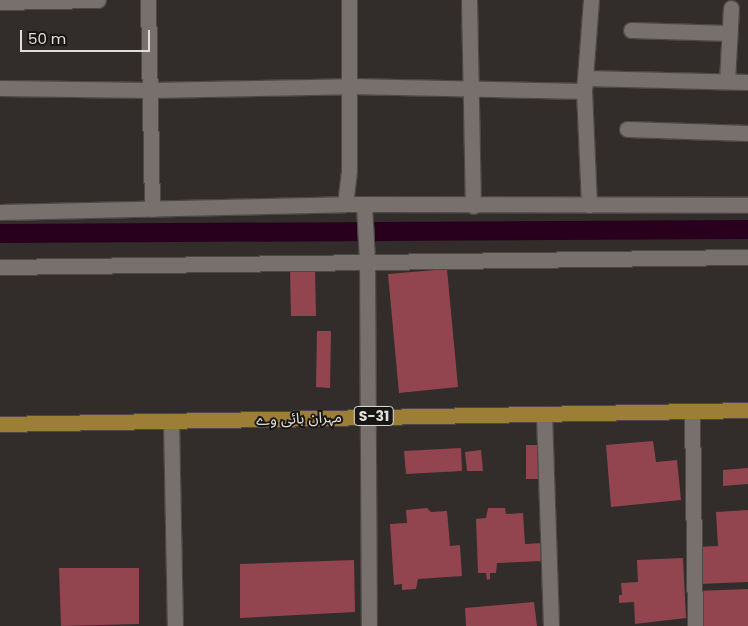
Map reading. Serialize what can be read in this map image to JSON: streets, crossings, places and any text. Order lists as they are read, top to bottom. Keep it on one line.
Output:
{"streets":{"main road":["S-31","مہران ہائی وے"]},"scale_bar":"50 m"}
